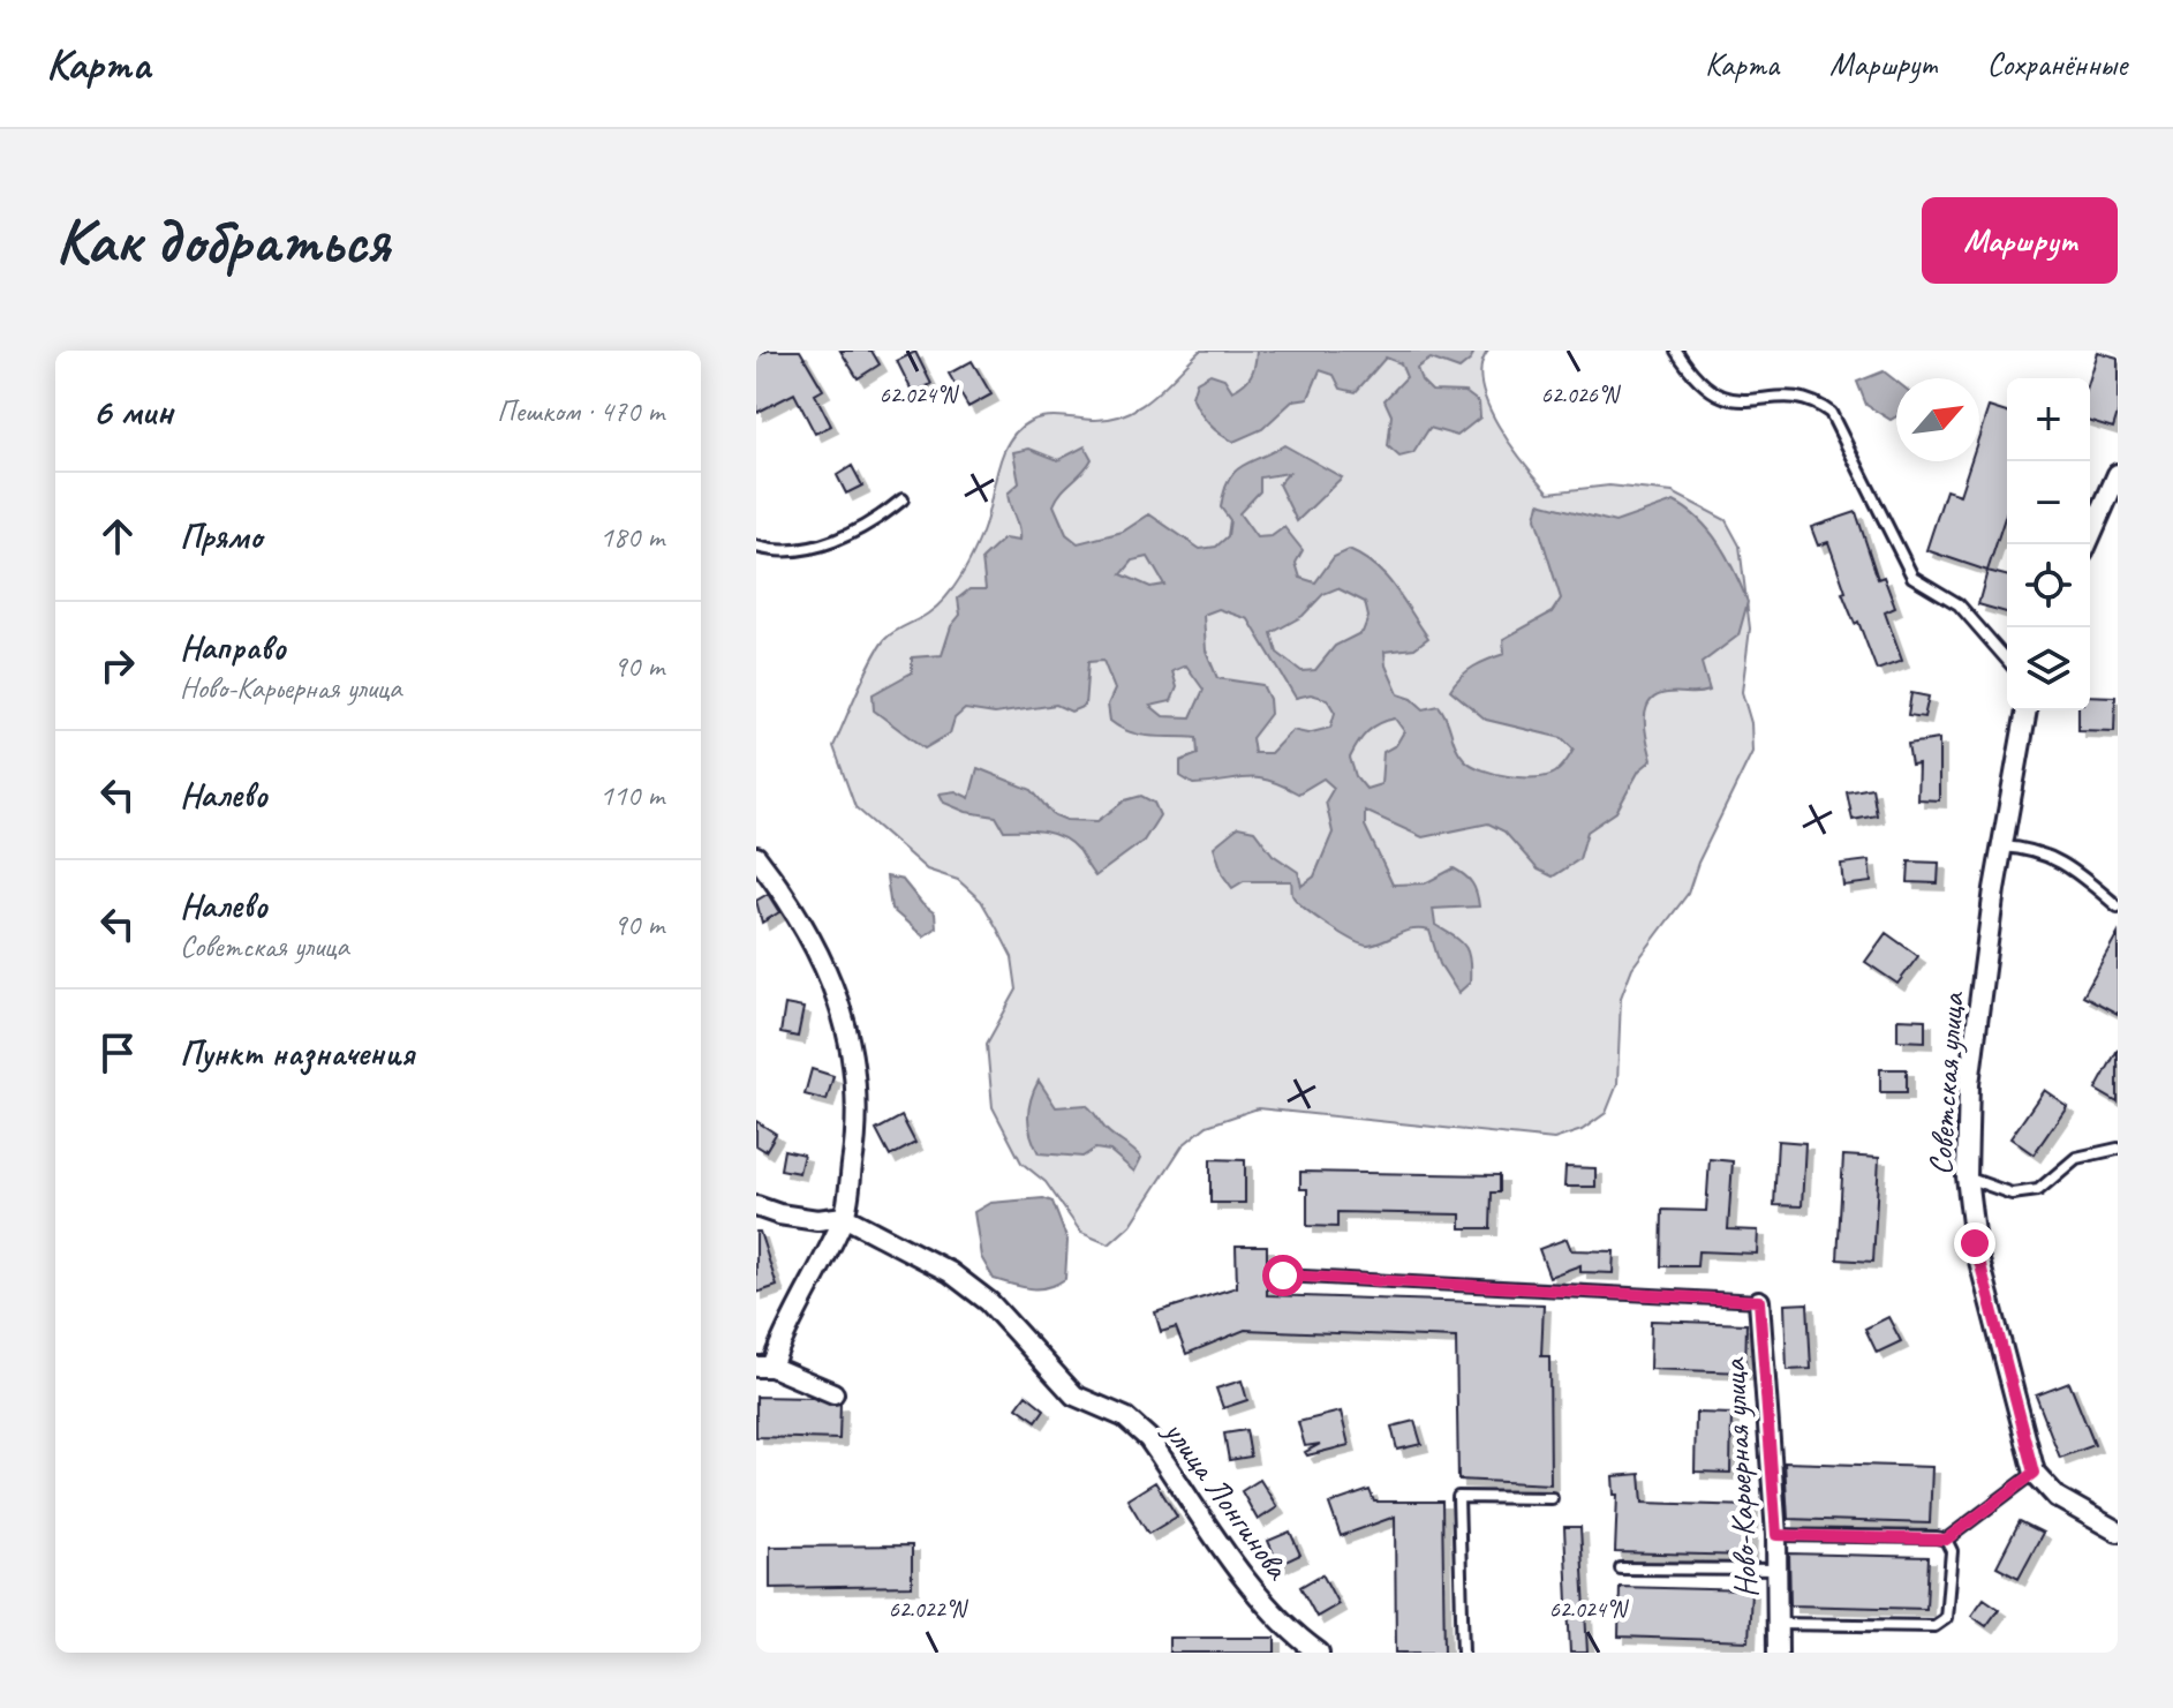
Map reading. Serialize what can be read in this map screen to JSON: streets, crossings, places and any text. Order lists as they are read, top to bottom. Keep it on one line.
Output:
{"streets":{"street":["Советская улица","Ново-Карьерная улица","улица Лонгинова"]},"north":"top right","page":{"header":"Карта","nav":["Карта","Маршрут","Сохранённые"],"buttons":"Маршрут","title":"Как добраться","heading":["6 мин","Пешком · 470 m"],"map_buttons":["+","−"],"list":[["Прямо","180 m"],["Направо","Ново-Карьерная улица","90 m"],["Налево","110 m"],["Налево","Советская улица","90 m"],"Пункт назначения"]},"coordinates":["62.024°N","62.026°N","62.022°N"]}
